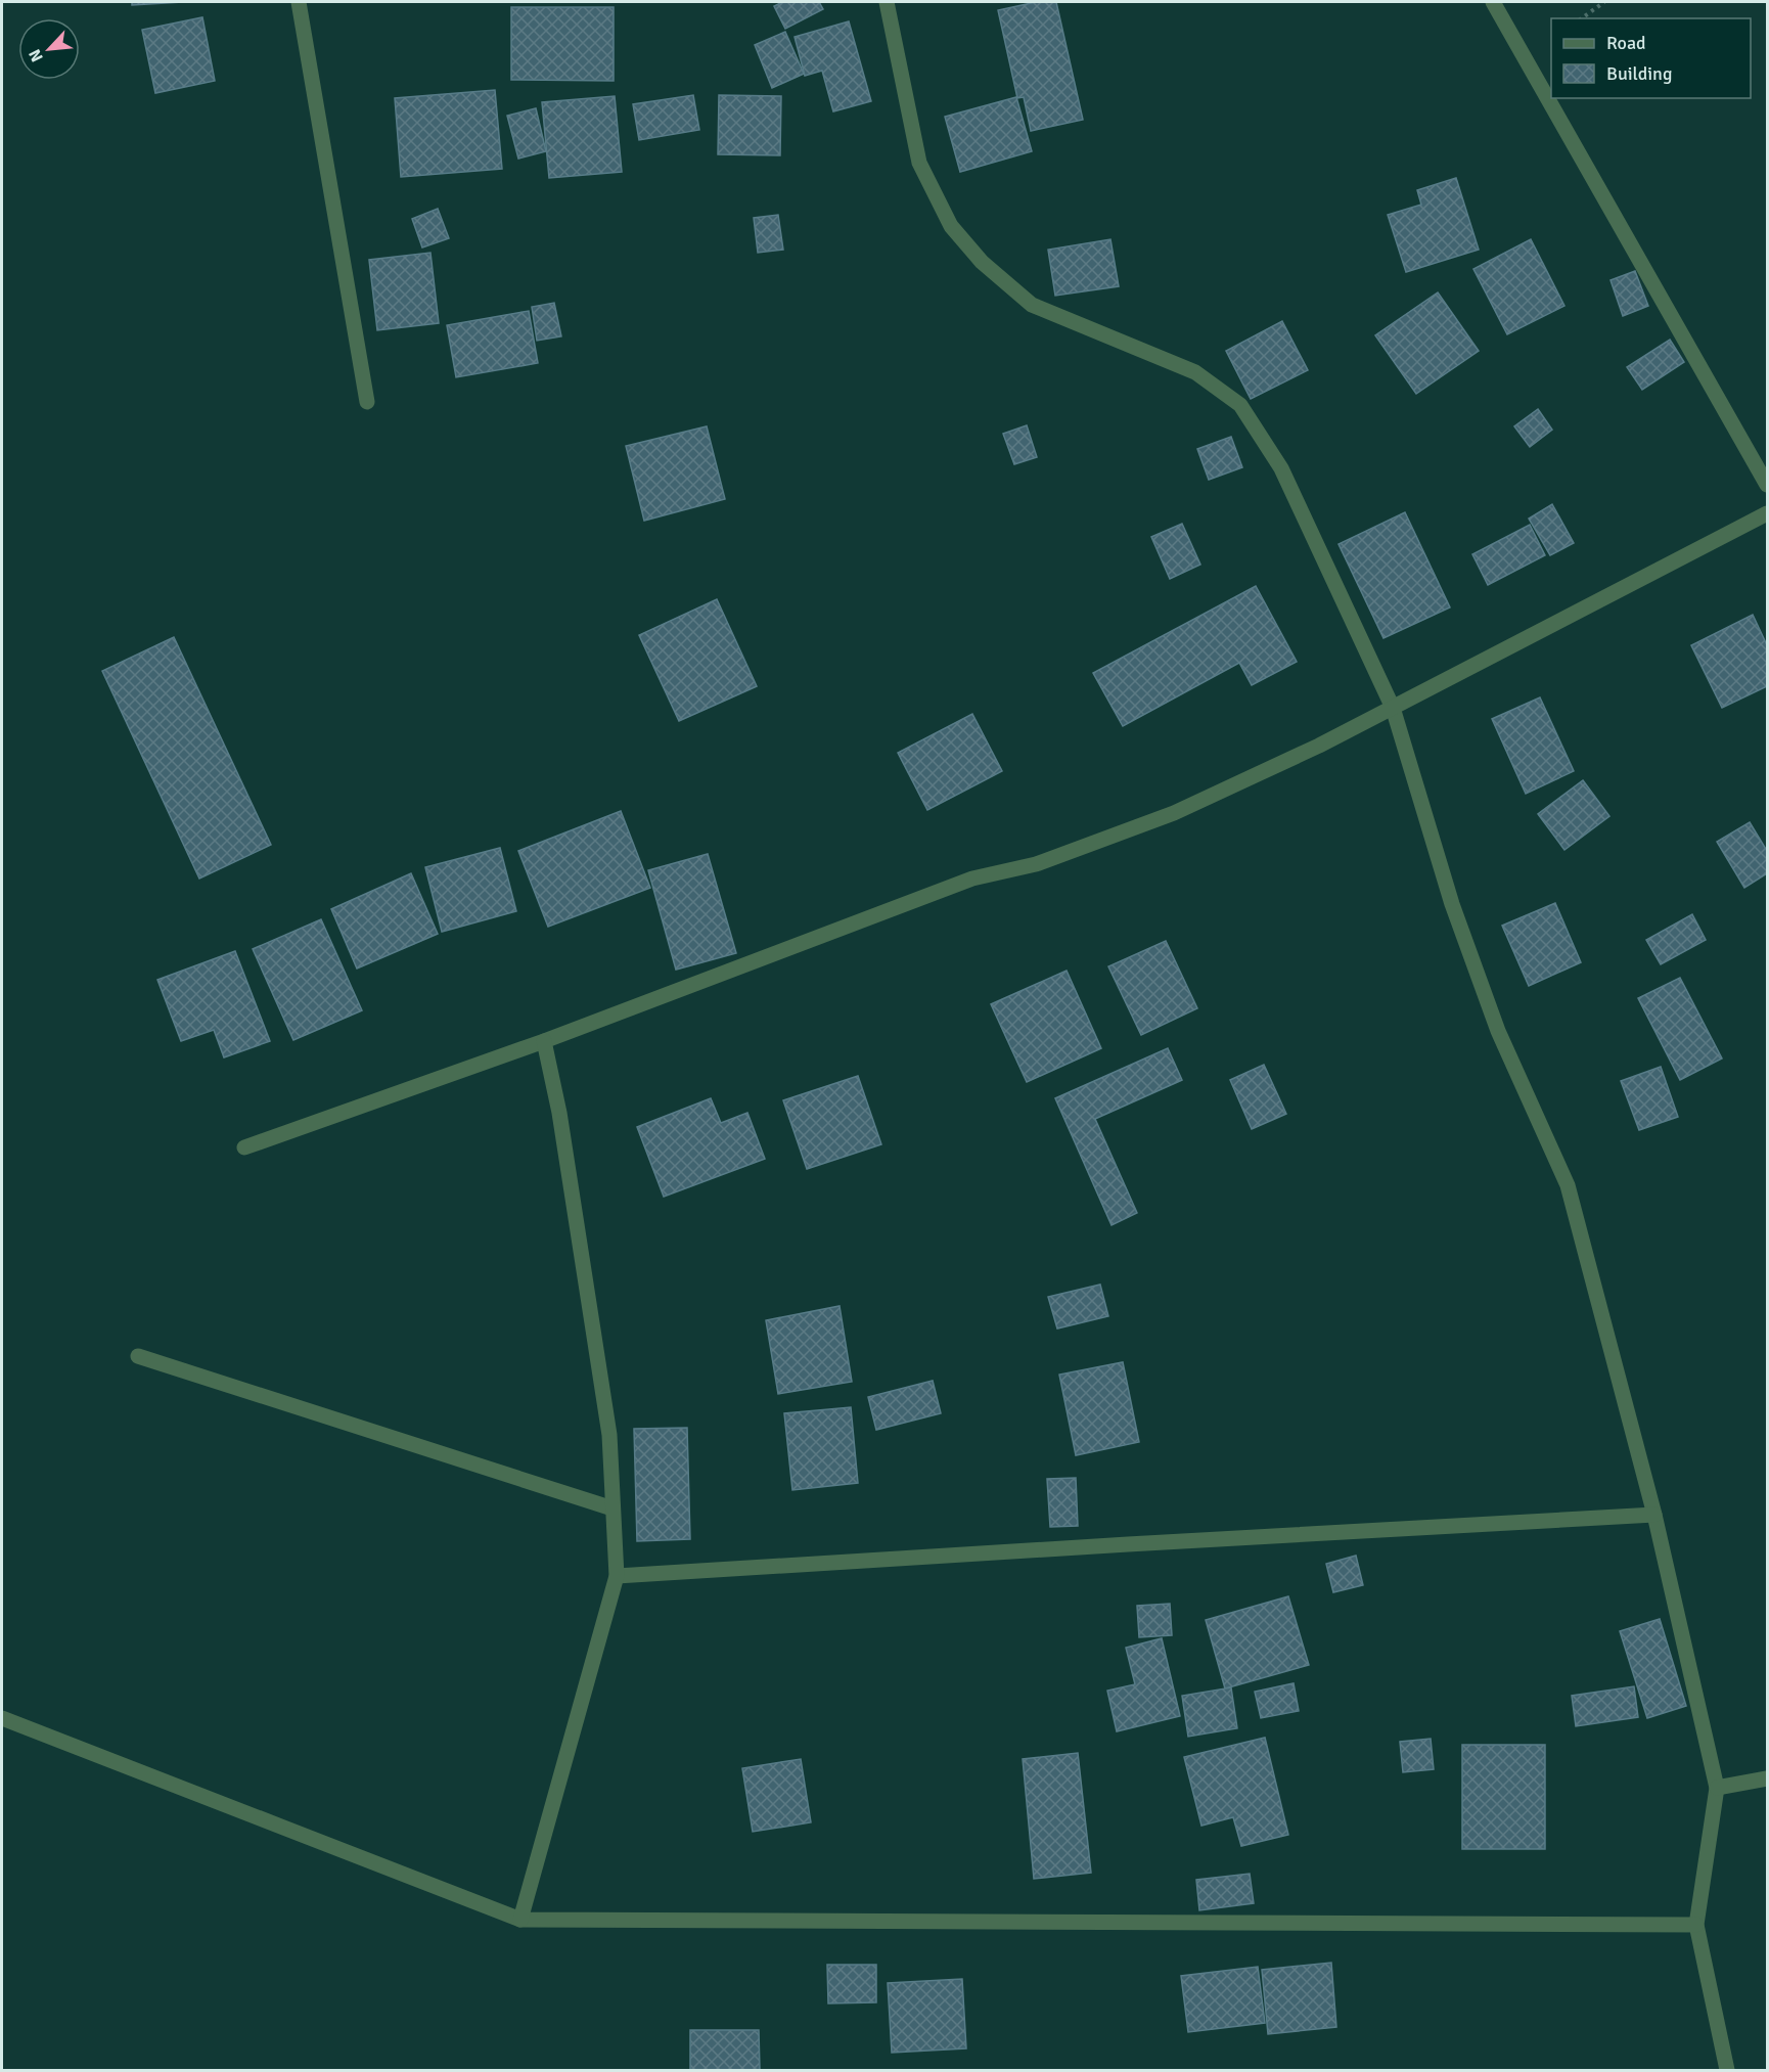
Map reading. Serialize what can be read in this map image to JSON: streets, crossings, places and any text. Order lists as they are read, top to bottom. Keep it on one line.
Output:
{"legend":["Road","Building"],"north":"bottom left"}
